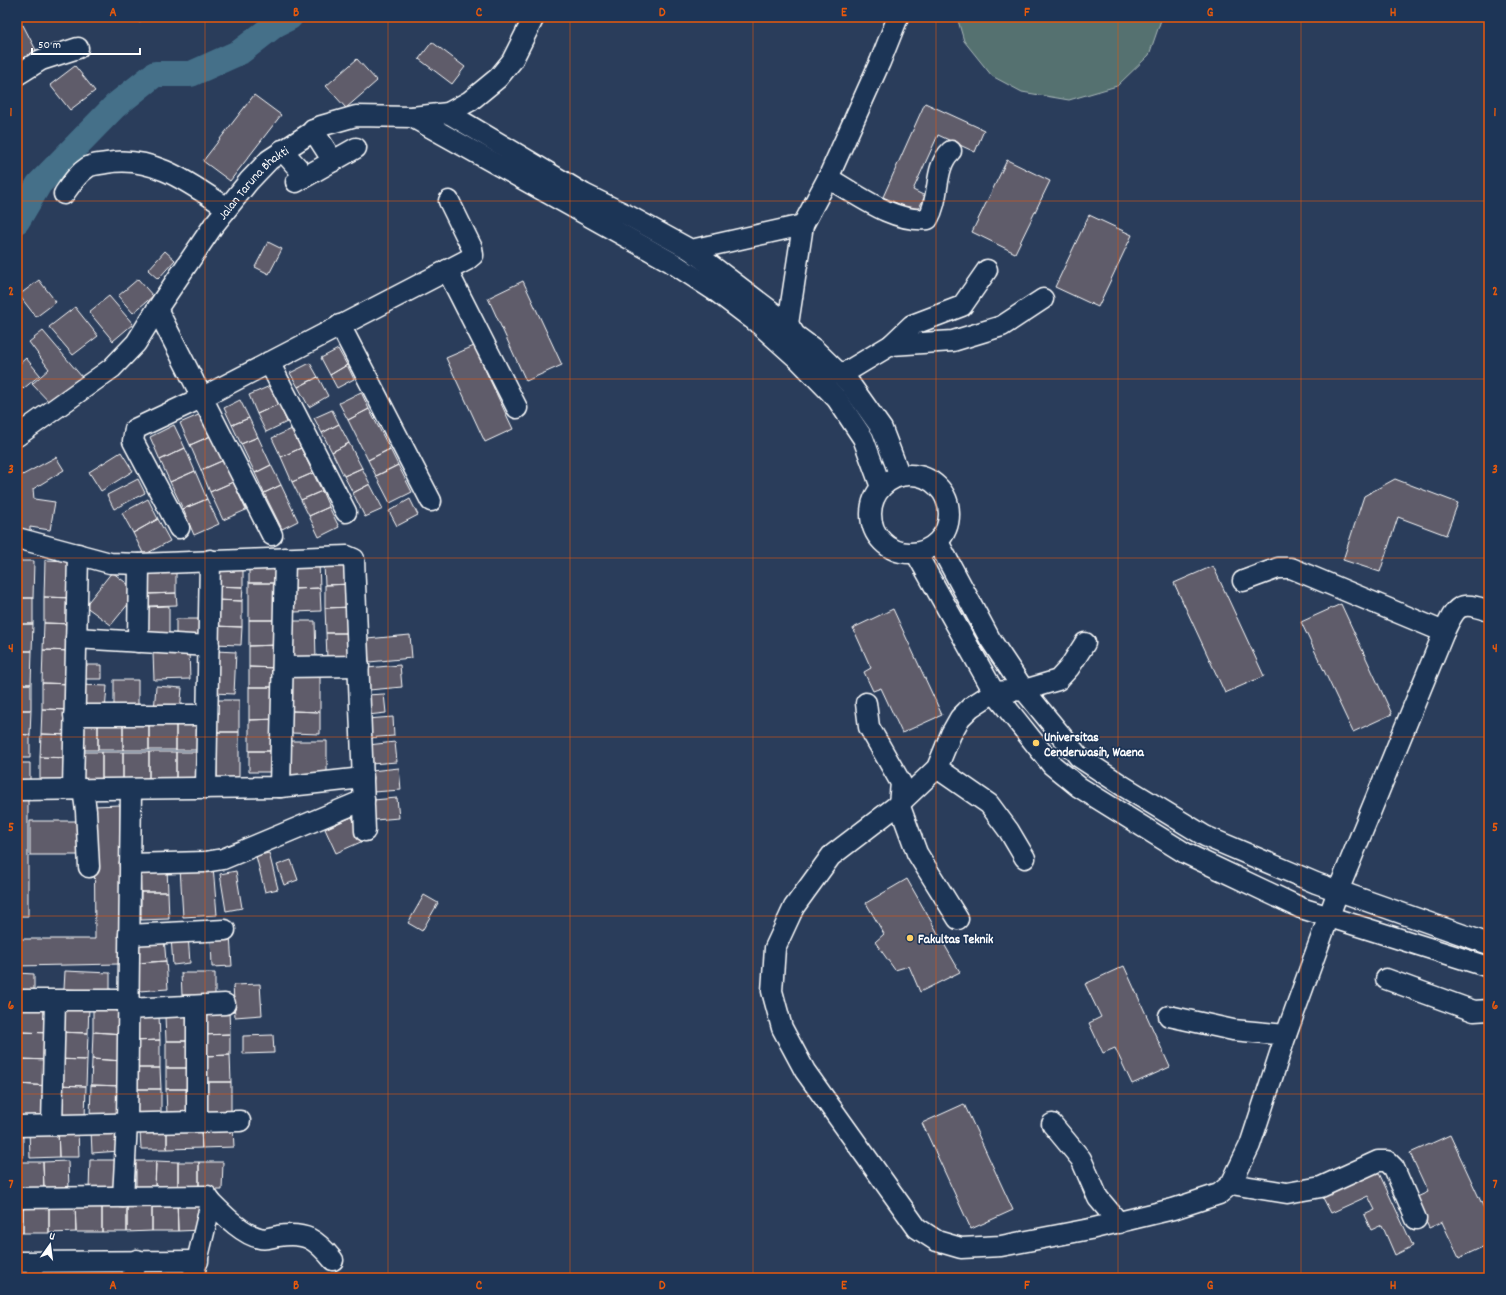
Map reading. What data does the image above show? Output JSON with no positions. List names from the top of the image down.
{
  "streets": {
    "street": ["Jalan Taruna Bhakti"]
  },
  "places": ["Universitas Cenderwasih, Waena", "Fakultas Teknik"],
  "scale_bar": "50 m",
  "north": "top",
  "grid": {
    "columns": [
      "A",
      "B",
      "C",
      "D",
      "E",
      "F",
      "G",
      "H"
    ],
    "rows": [
      "1",
      "2",
      "3",
      "4",
      "5",
      "6",
      "7"
    ]
  }
}
